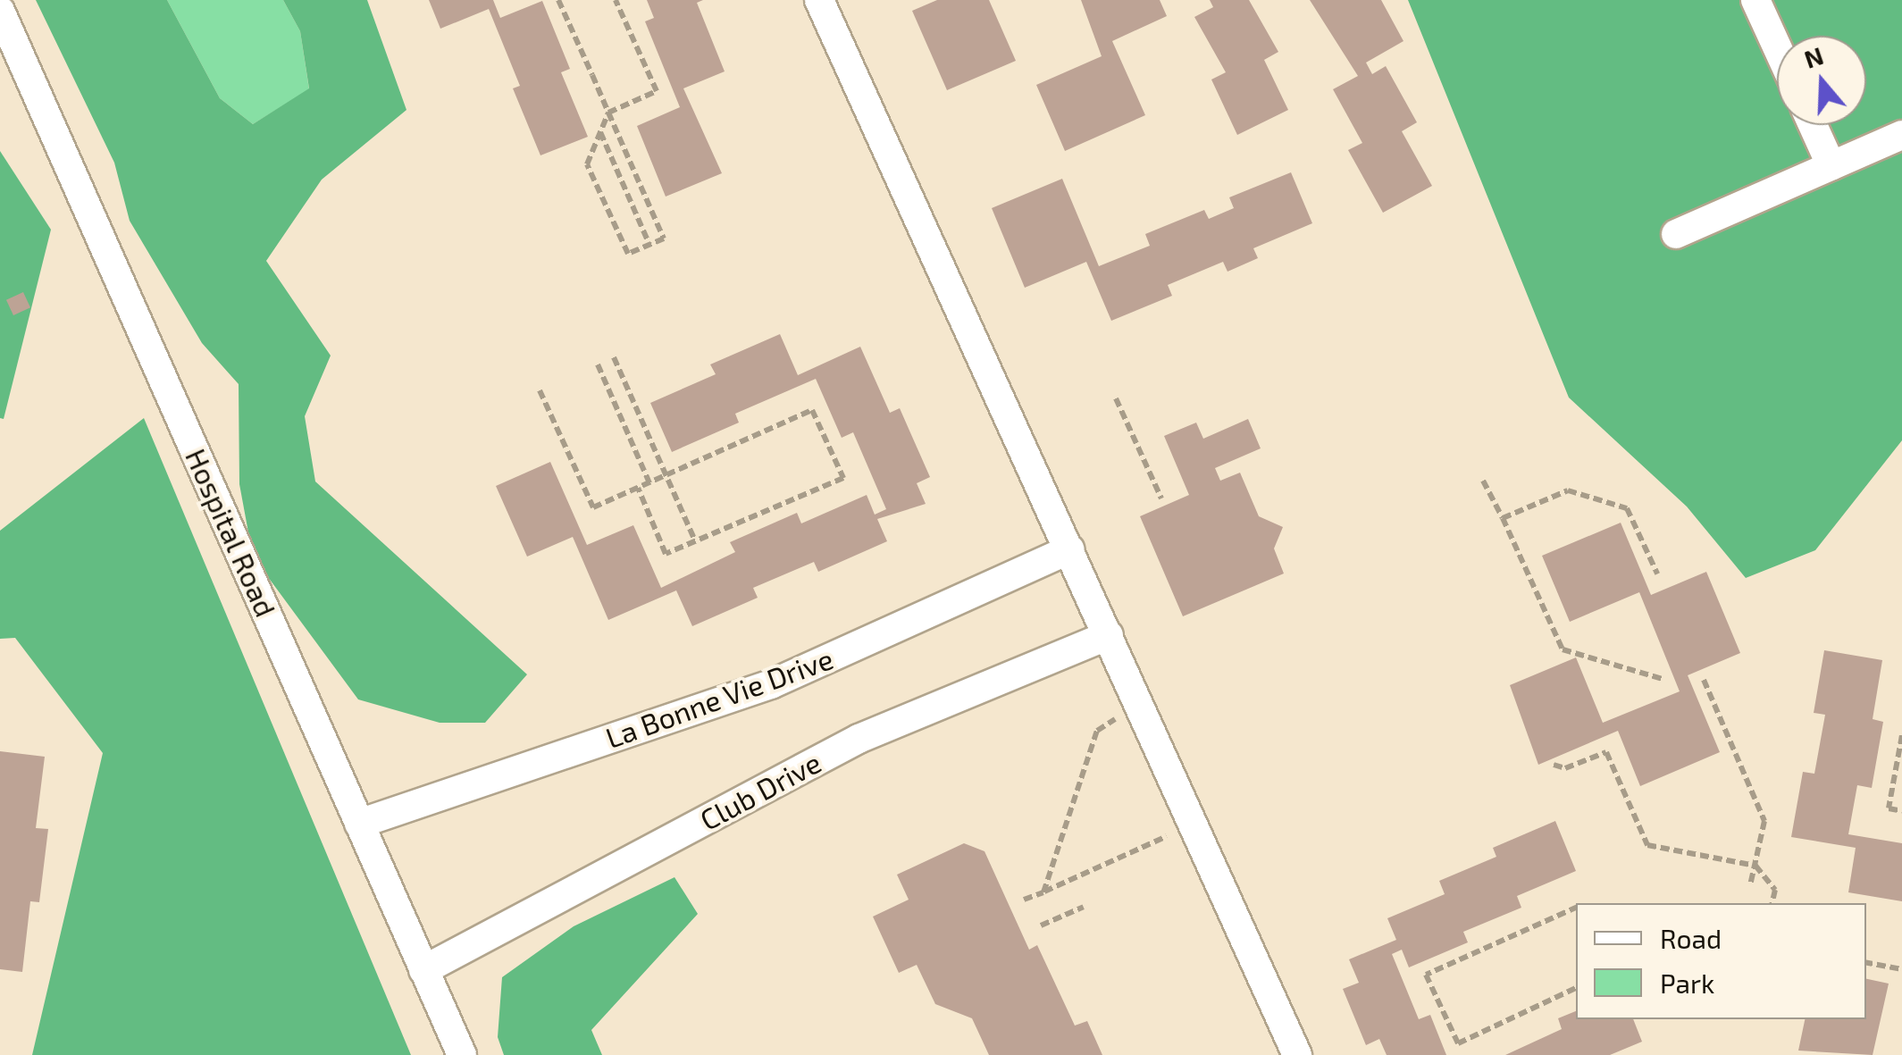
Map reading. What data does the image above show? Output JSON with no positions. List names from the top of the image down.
{
  "streets": {
    "street": ["Hospital Road", "La Bonne Vie Drive", "Club Drive"]
  },
  "crossings": [
    ["Hospital Road", "La Bonne Vie Drive"],
    ["Hospital Road", "Club Drive"]
  ],
  "legend": ["Road", "Park"],
  "north": "top"
}
